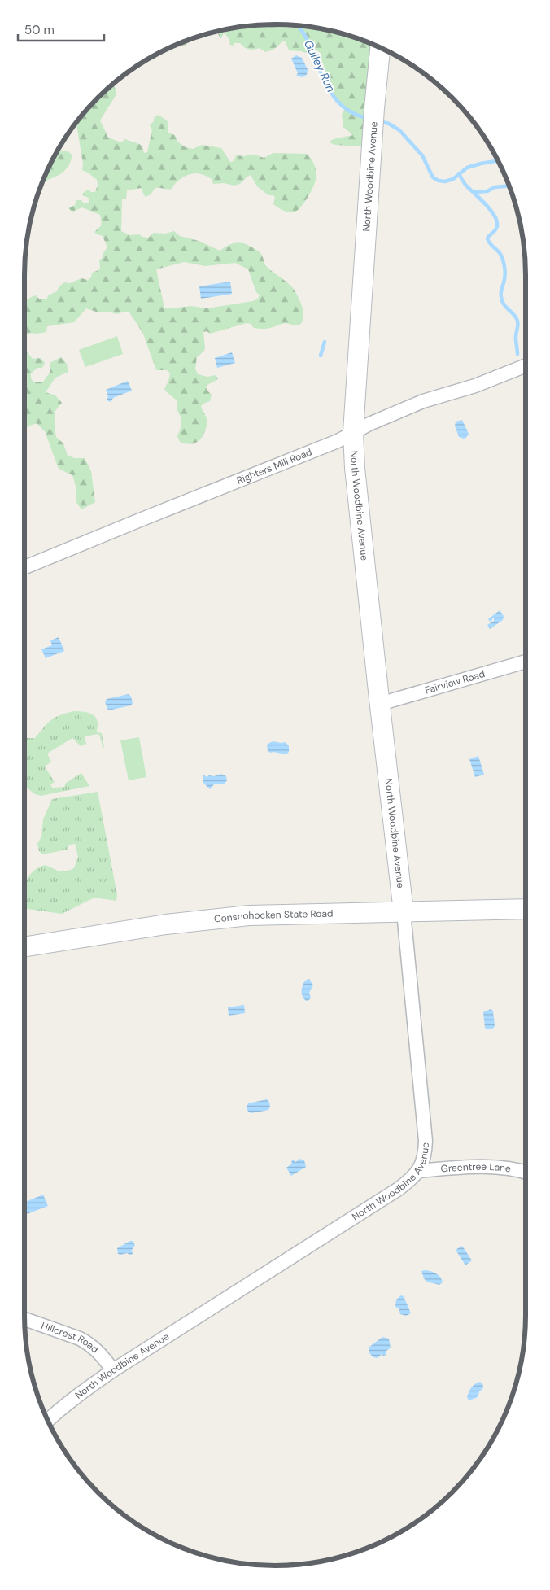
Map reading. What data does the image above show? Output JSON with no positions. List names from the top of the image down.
{
  "streets": {
    "street": [
      "North Woodbine Avenue",
      "Righters Mill Road",
      "Fairview Road",
      "Conshohocken State Road",
      "Greentree Lane",
      "Hillcrest Road"
    ]
  },
  "crossings": [
    ["North Woodbine Avenue", "Righters Mill Road"],
    ["North Woodbine Avenue", "Fairview Road"],
    ["North Woodbine Avenue", "Conshohocken State Road"],
    ["North Woodbine Avenue", "Greentree Lane"],
    ["North Woodbine Avenue", "Hillcrest Road"]
  ],
  "water": ["Gulley Run"],
  "scale_bar": "50 m"
}
